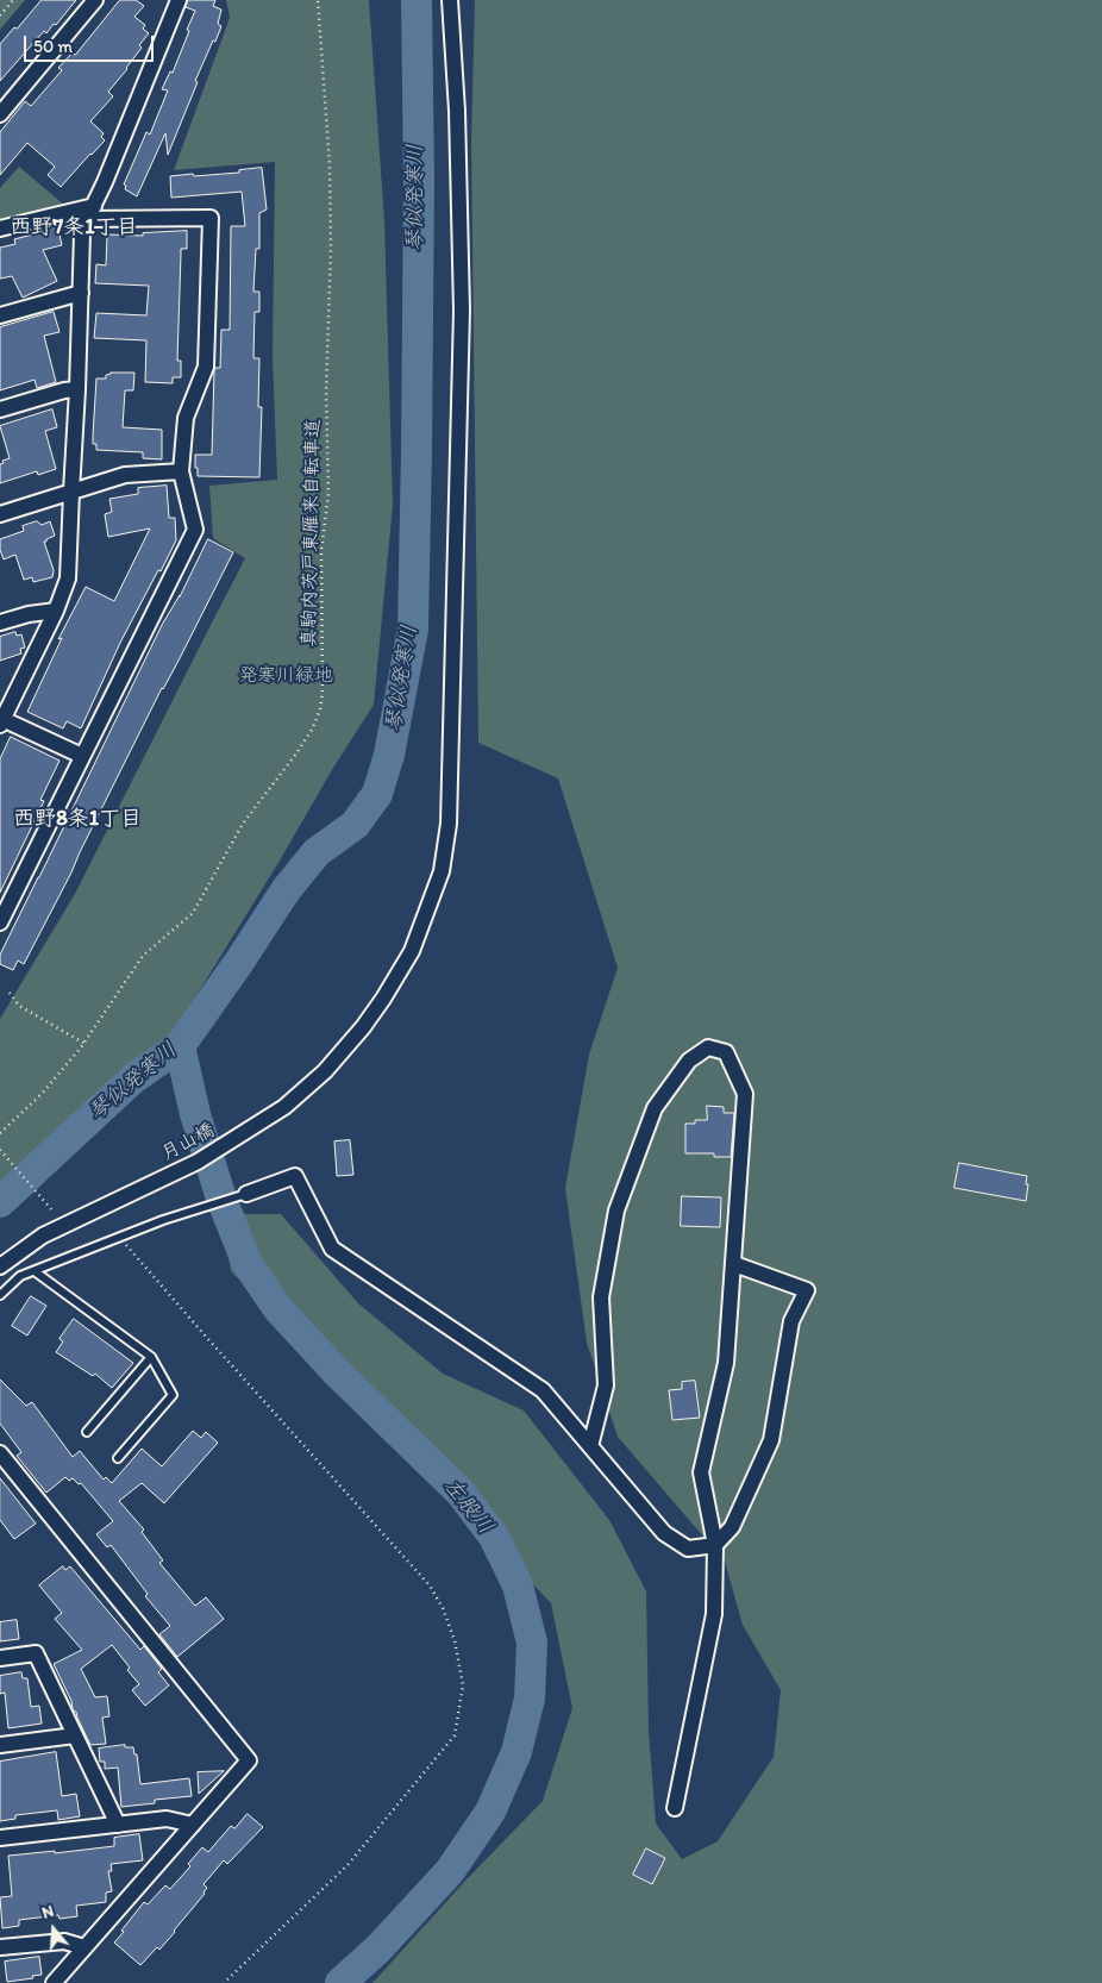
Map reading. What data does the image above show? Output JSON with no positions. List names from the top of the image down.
{
  "streets": {
    "street": ["月山橋"],
    "path": ["真駒内茨戸東雁来自転車道"]
  },
  "districts": ["西野7条1丁目", "西野8条1丁目"],
  "water": ["琴似発寒川", "左股川"],
  "parks": ["発寒川緑地"],
  "scale_bar": "50 m",
  "north": "top"
}
